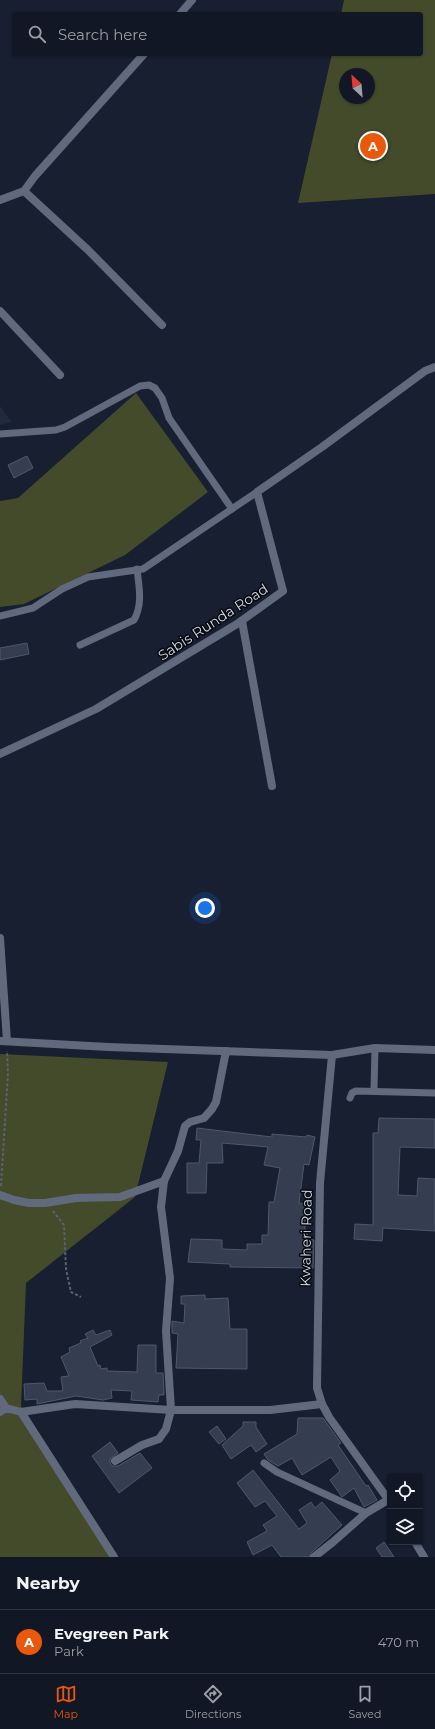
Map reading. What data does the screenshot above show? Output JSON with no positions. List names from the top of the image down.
{
  "streets": {
    "street": ["Sabis Runda Road", "Kwaheri Road"]
  },
  "north": "top left",
  "page": {
    "search": "Search here",
    "pins": "A",
    "heading": "Nearby",
    "list": [
      {
        "mark": "A",
        "name": "Evegreen Park",
        "note": "Park",
        "value": "470 m"
      }
    ],
    "nav": ["Map", "Directions", "Saved"]
  }
}
